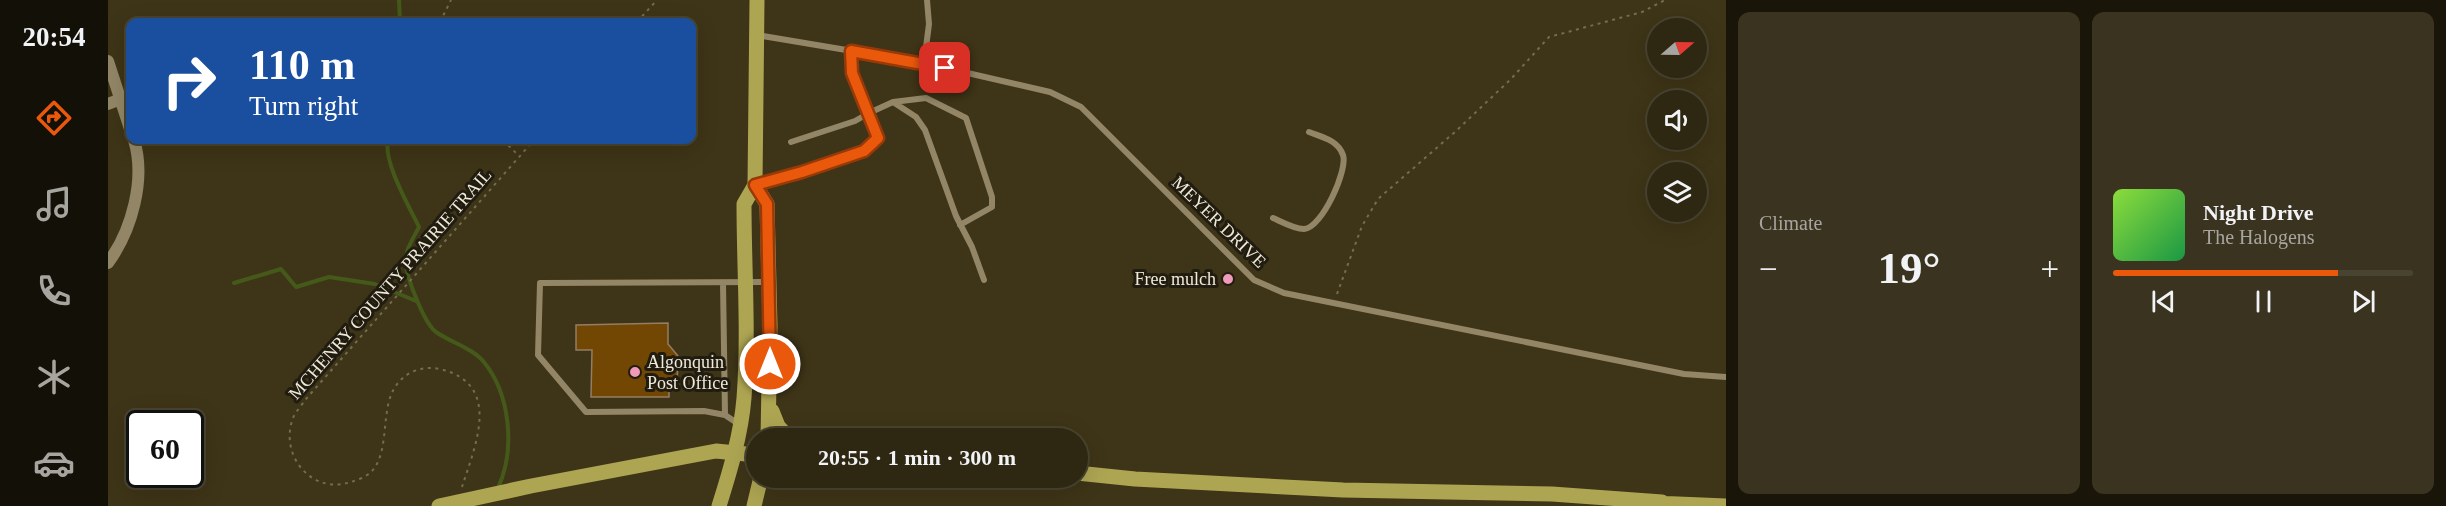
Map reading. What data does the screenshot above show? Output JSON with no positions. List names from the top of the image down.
{
  "streets": {
    "lane": ["MEYER DRIVE"],
    "path": ["MCHENRY COUNTY PRAIRIE TRAIL"]
  },
  "places": ["Free mulch", "Algonquin Post Office"],
  "north": "right",
  "page": {
    "tabs": "20:54",
    "tile": "Climate",
    "turn": ["110 m", "Turn right"],
    "song": ["Night Drive", "The Halogens"],
    "heat": ["−", "19°", "+"],
    "limit": "60",
    "trip": "20:55 · 1 min · 300 m"
  }
}
